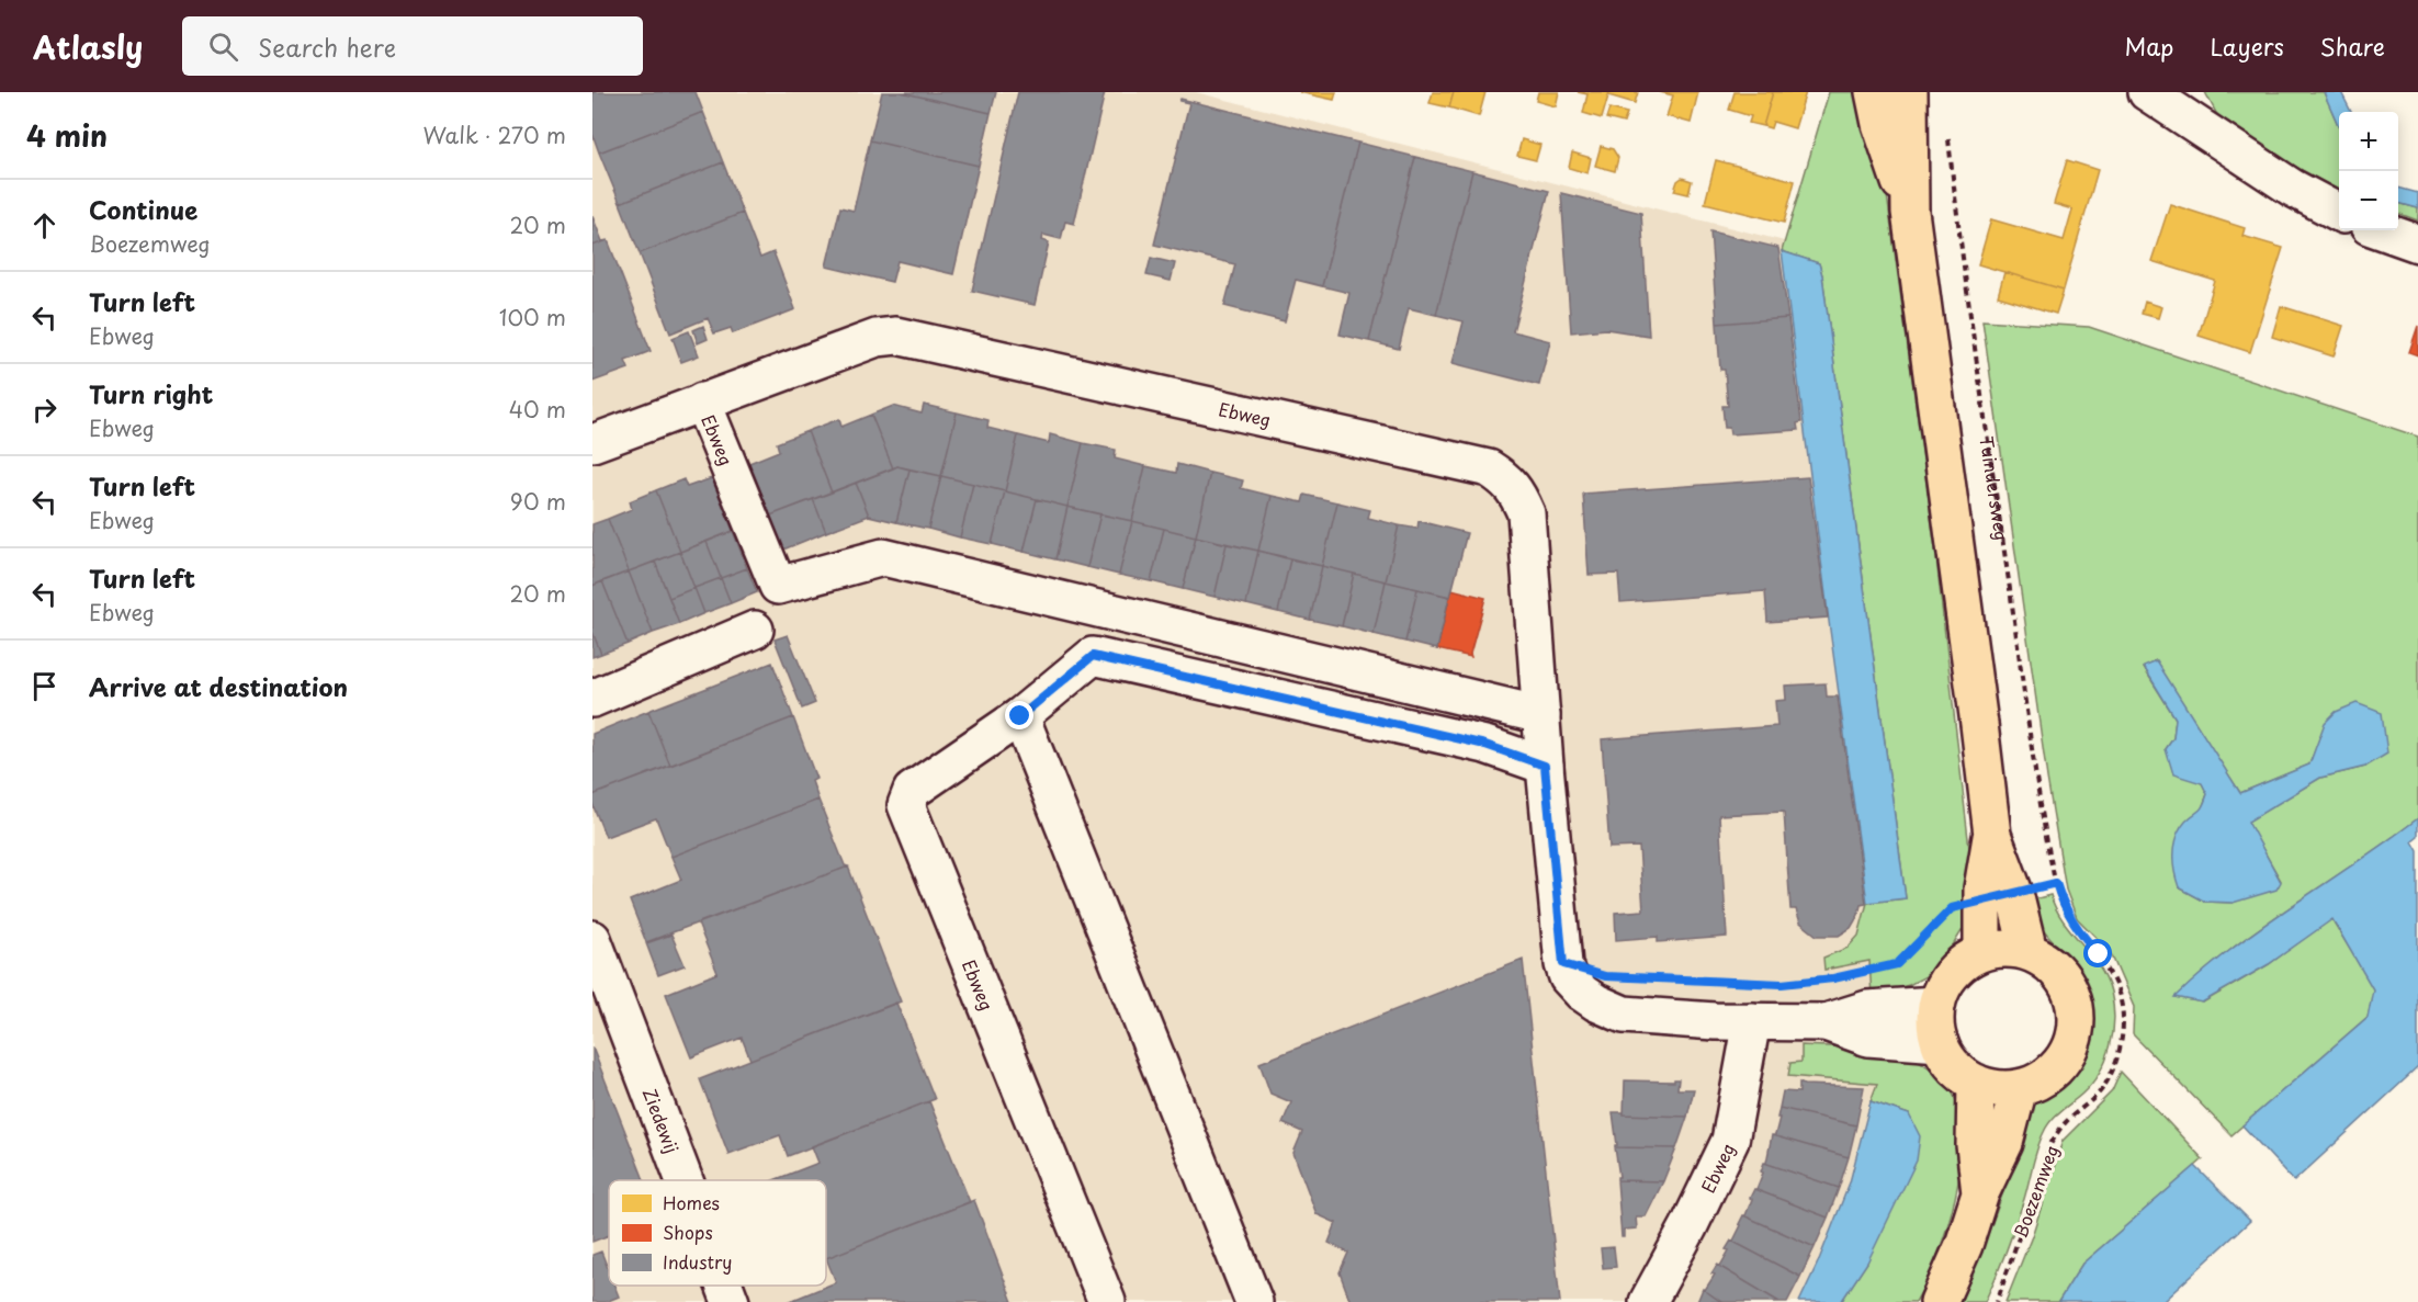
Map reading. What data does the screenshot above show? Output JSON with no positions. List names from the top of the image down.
{
  "streets": {
    "street": ["Ebweg", "Ziedewij"],
    "path": ["Tuindersweg", "Boezemweg"]
  },
  "crossings": [
    ["Tuindersweg", "Boezemweg"]
  ],
  "legend": ["Homes", "Shops", "Industry"],
  "page": {
    "header": "Atlasly",
    "search": "Search here",
    "nav": ["Map", "Layers", "Share"],
    "heading": ["4 min", "Walk · 270 m"],
    "map_buttons": ["+", "−"],
    "list": [
      ["Continue", "Boezemweg", "20 m"],
      ["Turn left", "Ebweg", "100 m"],
      ["Turn right", "Ebweg", "40 m"],
      ["Turn left", "Ebweg", "90 m"],
      ["Turn left", "Ebweg", "20 m"],
      "Arrive at destination"
    ]
  }
}
